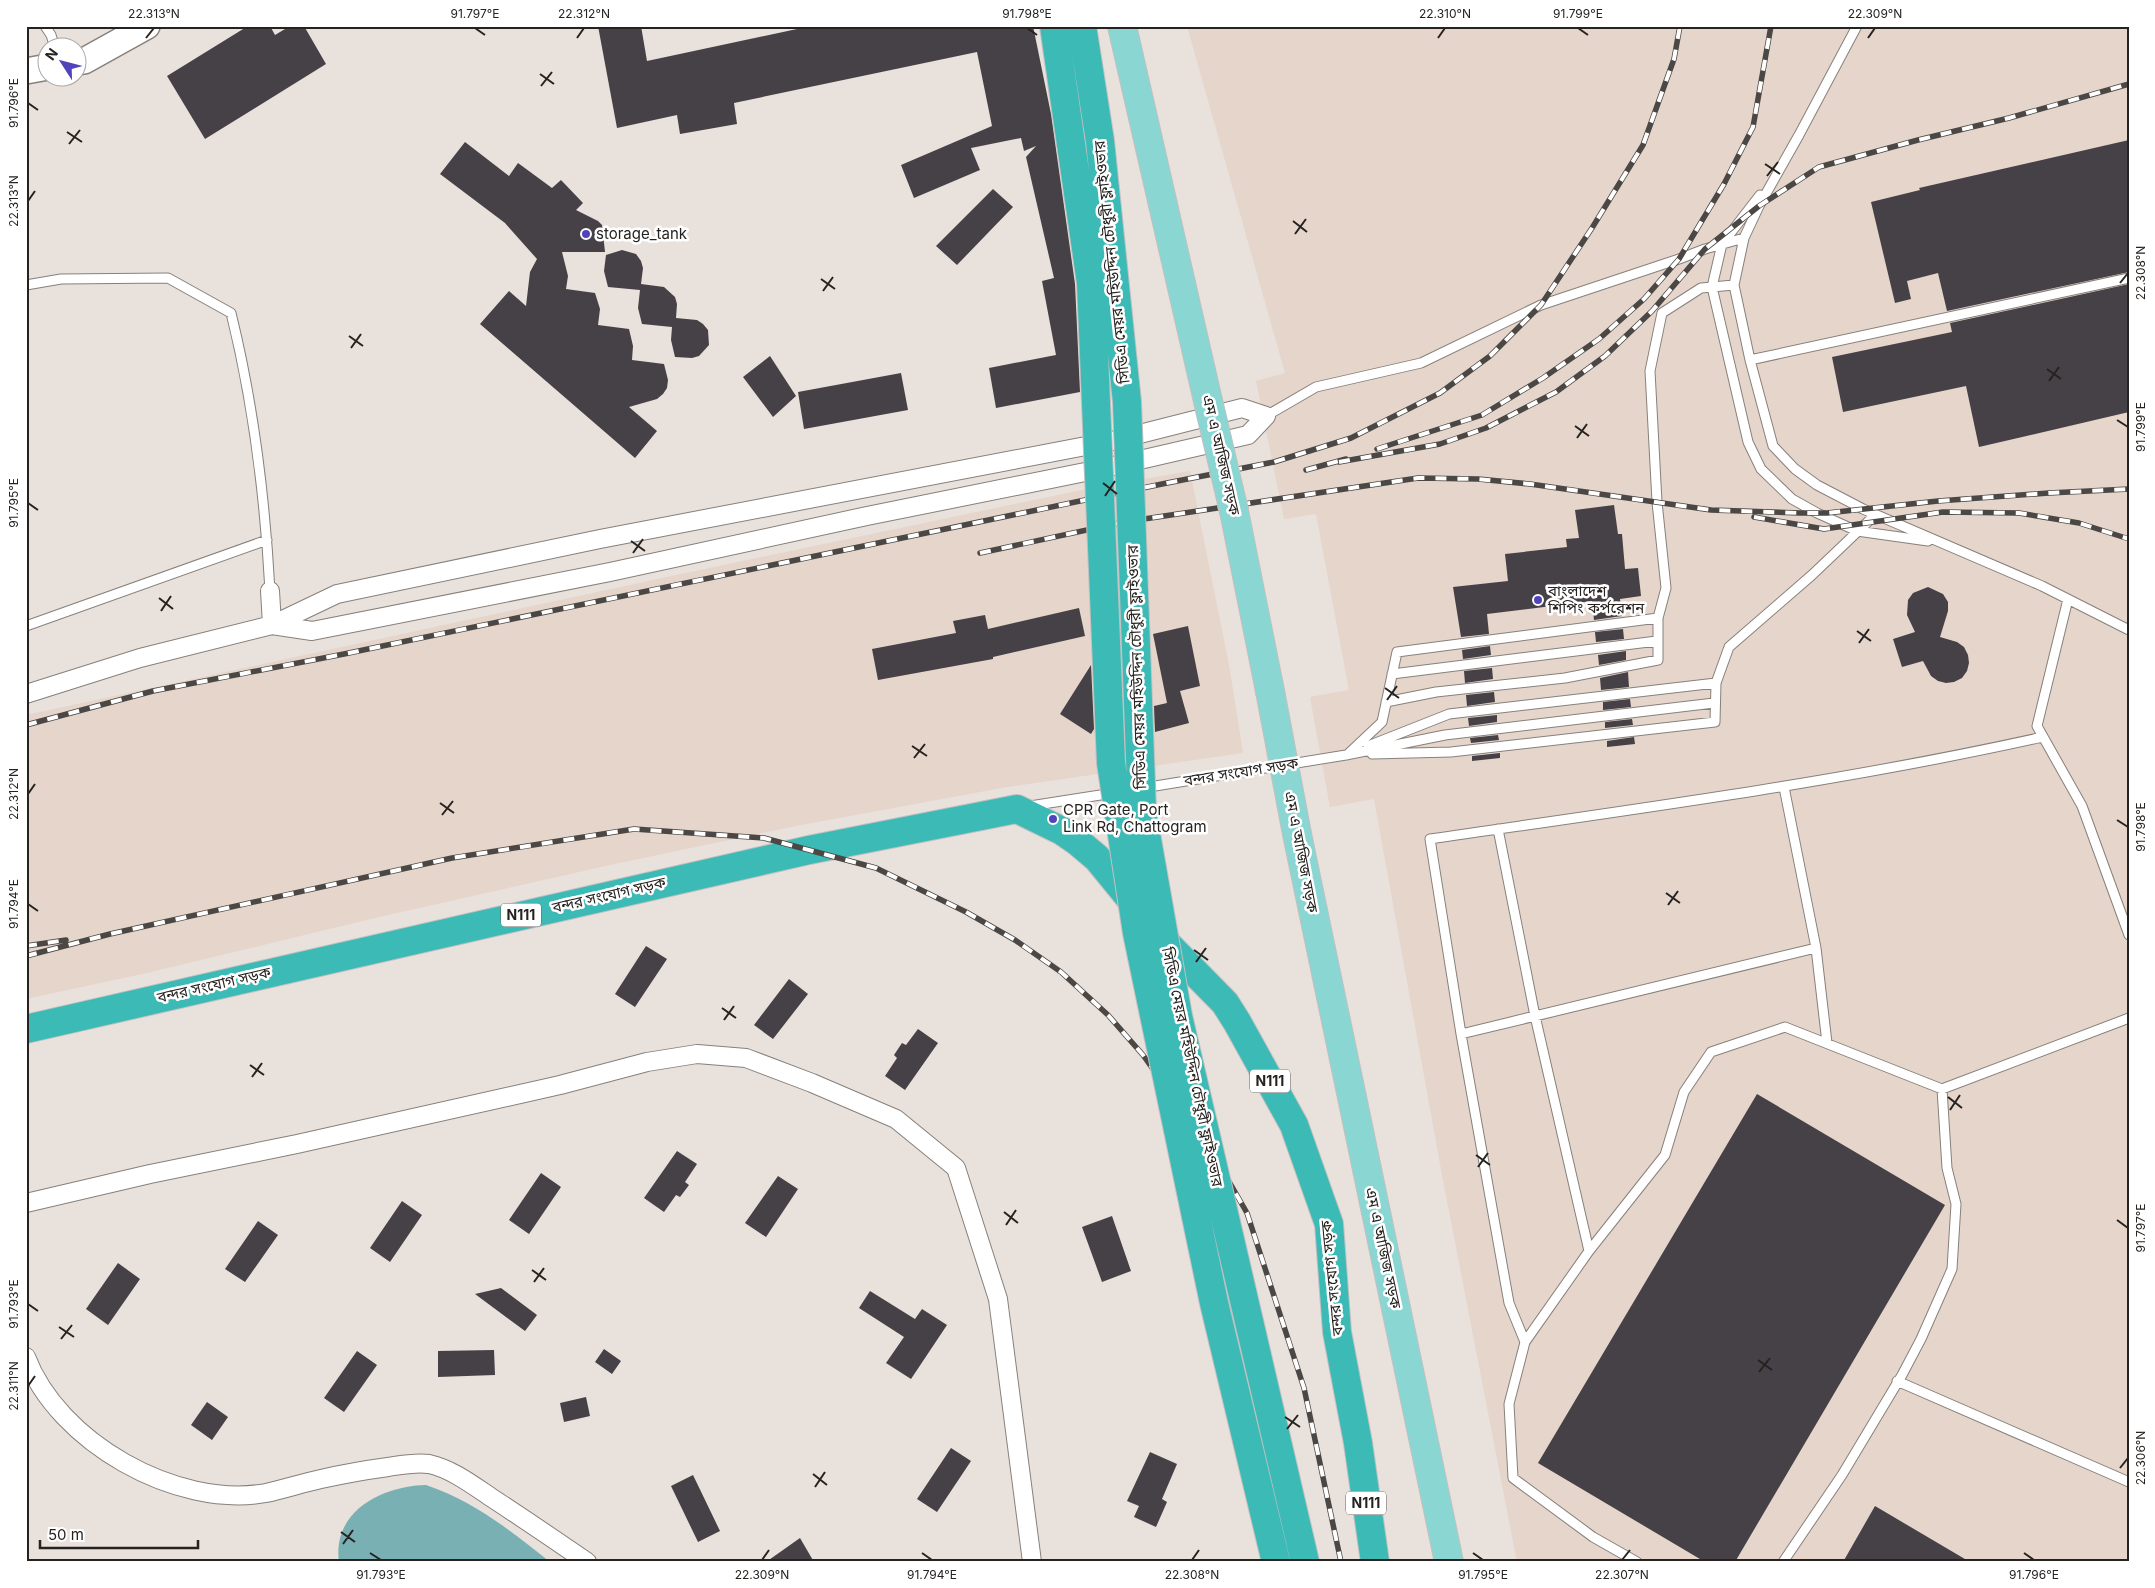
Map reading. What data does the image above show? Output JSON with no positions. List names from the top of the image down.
{
  "streets": {
    "highway": ["সিডিএ মেয়র মহিউদ্দিন চৌধুরী ফ্লাইওভার", "বন্দর সংযোগ সড়ক", "N111"],
    "main road": ["এম এ আজিজ সড়ক"]
  },
  "places": ["storage_tank", "বাংলাদেশ শিপিং কর্পরেশন", "CPR Gate, Port Link Rd, Chattogram"],
  "scale_bar": "50 m",
  "north": "top left",
  "coordinates": [
    "22.313°N",
    "91.797°E",
    "22.312°N",
    "91.798°E",
    "22.310°N",
    "91.799°E",
    "22.309°N",
    "91.796°E",
    "22.308°N",
    "91.795°E",
    "91.794°E",
    "91.793°E",
    "22.311°N",
    "22.306°N",
    "22.307°N"
  ]
}
